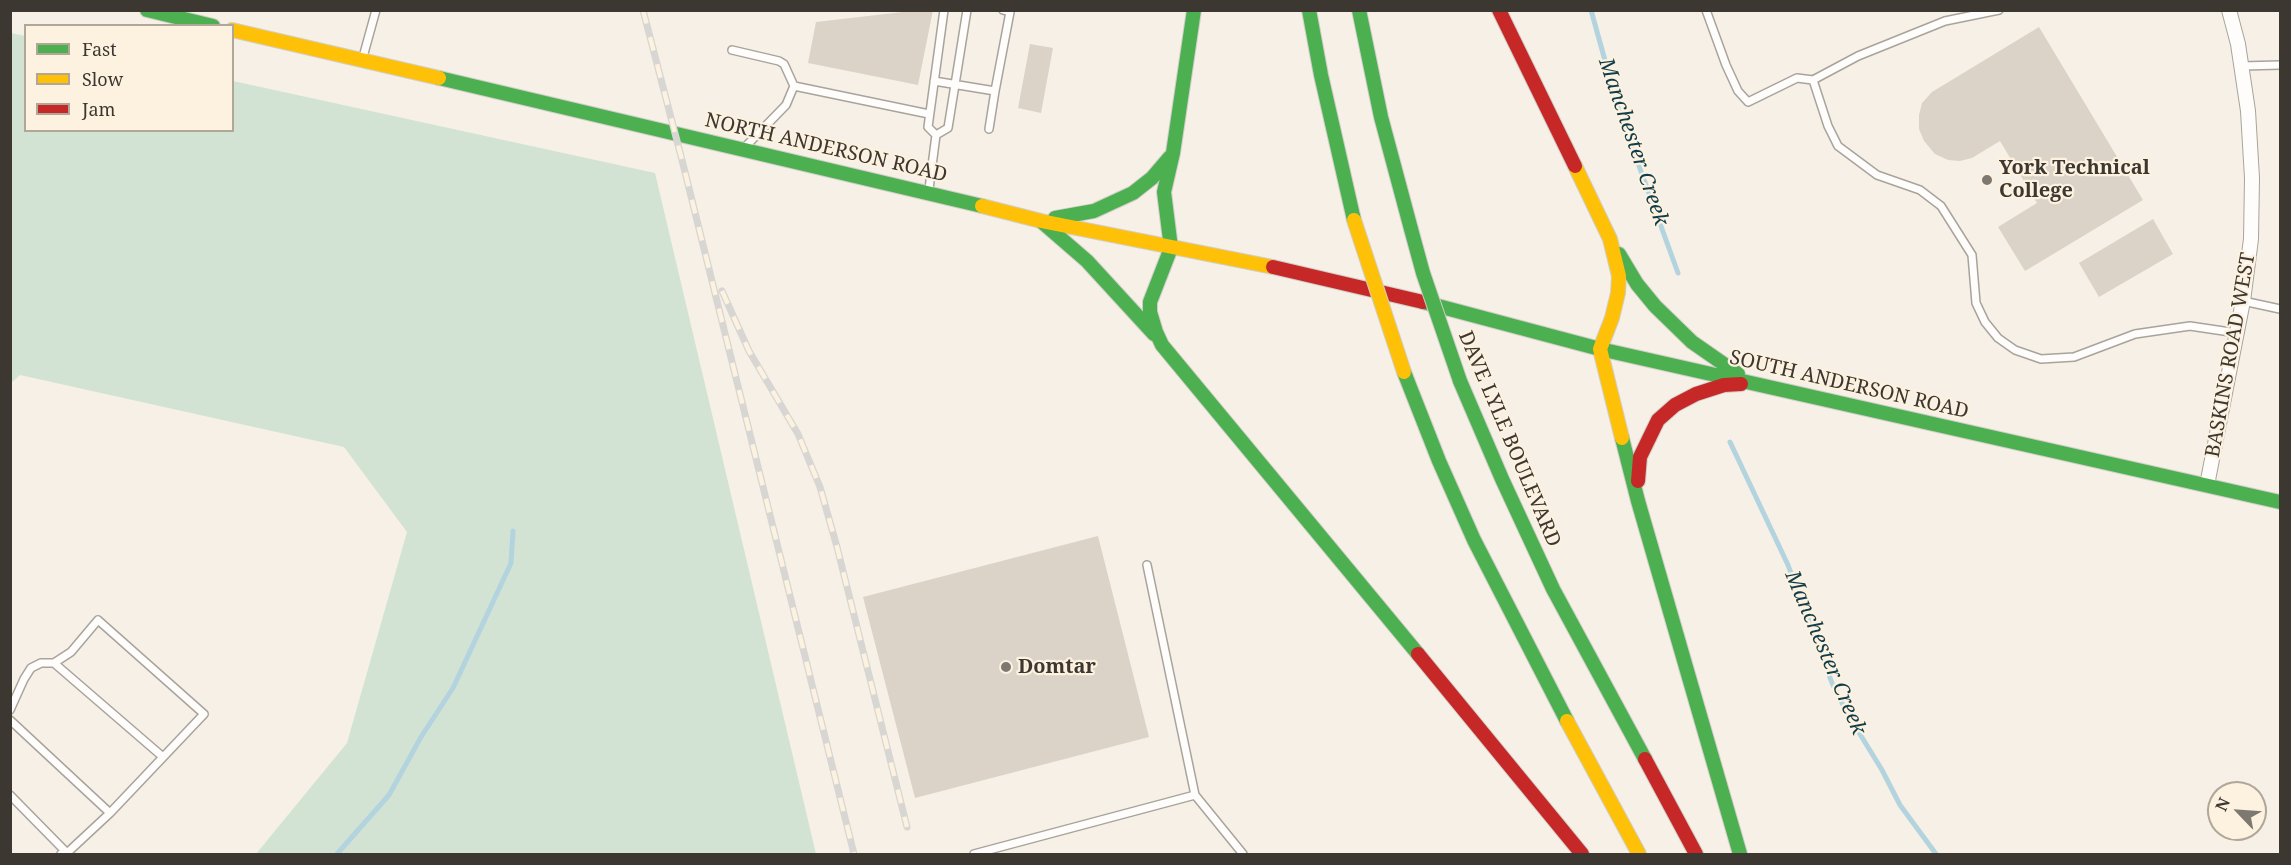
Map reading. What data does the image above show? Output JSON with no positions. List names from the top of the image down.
{
  "streets": {
    "main road": ["NORTH ANDERSON ROAD", "SOUTH ANDERSON ROAD", "DAVE LYLE BOULEVARD"],
    "street": ["BASKINS ROAD WEST"]
  },
  "crossings": [
    ["NORTH ANDERSON ROAD", "SOUTH ANDERSON ROAD"],
    ["BASKINS ROAD WEST", "SOUTH ANDERSON ROAD"]
  ],
  "water": ["Manchester Creek"],
  "places": ["York Technical College", "Domtar"],
  "legend": ["Fast", "Slow", "Jam"],
  "north": "top left"
}
